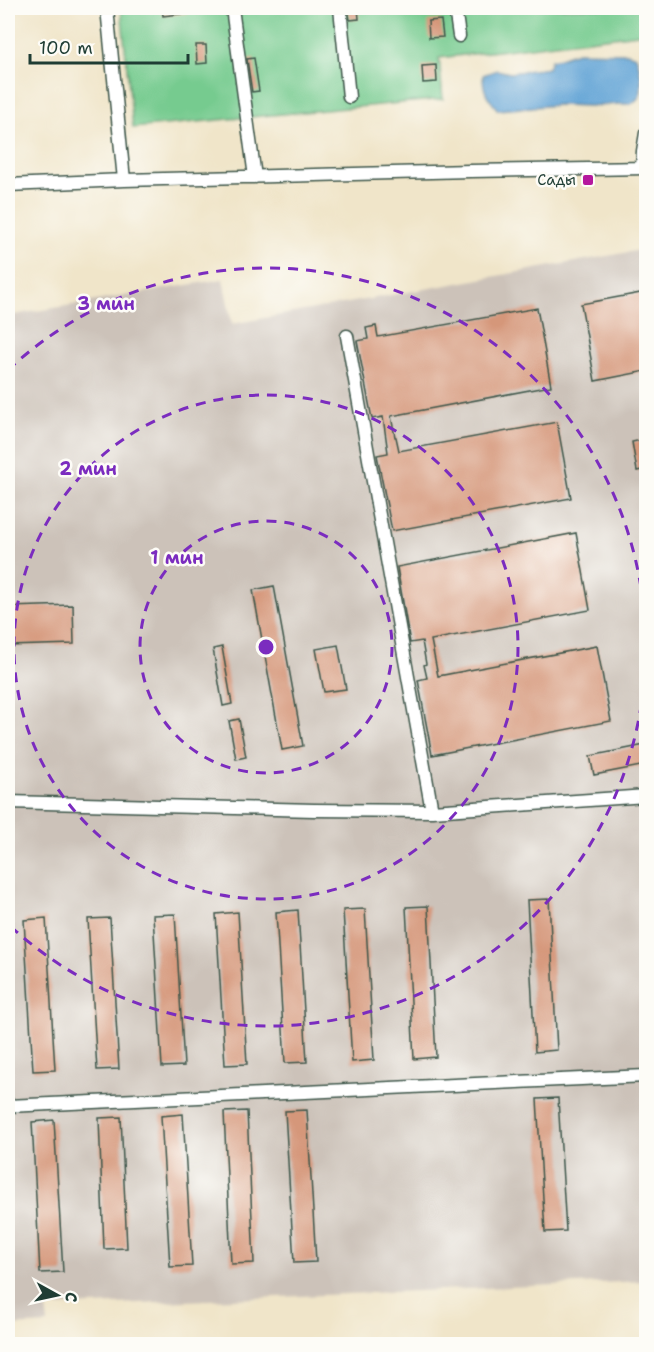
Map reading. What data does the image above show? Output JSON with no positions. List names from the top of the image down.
{
  "places": {
    "transit": ["Сады"]
  },
  "scale_bar": "100 m",
  "north": "right",
  "rings": ["3 мин", "2 мин", "1 мин"]
}
